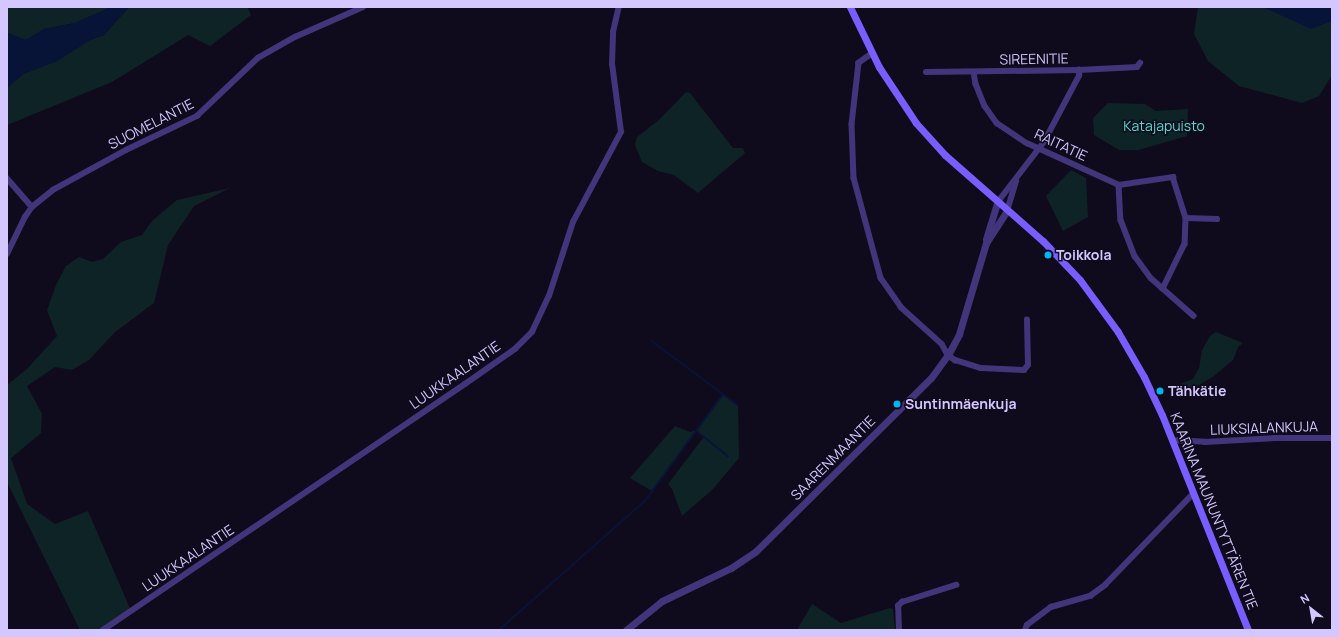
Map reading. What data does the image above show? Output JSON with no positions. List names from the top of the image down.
{
  "streets": {
    "main road": ["KAARINA MAUNUNTYTTÄREN TIE"],
    "street": [
      "SIREENITIE",
      "SUOMELANTIE",
      "RAITATIE",
      "LUUKKAALANTIE",
      "LIUKSIALANKUJA",
      "SAARENMAANTIE"
    ]
  },
  "crossings": [
    ["SIREENITIE", "RAITATIE"],
    ["LIUKSIALANKUJA", "KAARINA MAUNUNTYTTÄREN TIE"],
    ["SAARENMAANTIE", "KAARINA MAUNUNTYTTÄREN TIE"]
  ],
  "parks": ["Katajapuisto"],
  "places": ["Toikkola", "Tähkätie", "Suntinmäenkuja"],
  "north": "top left"
}
